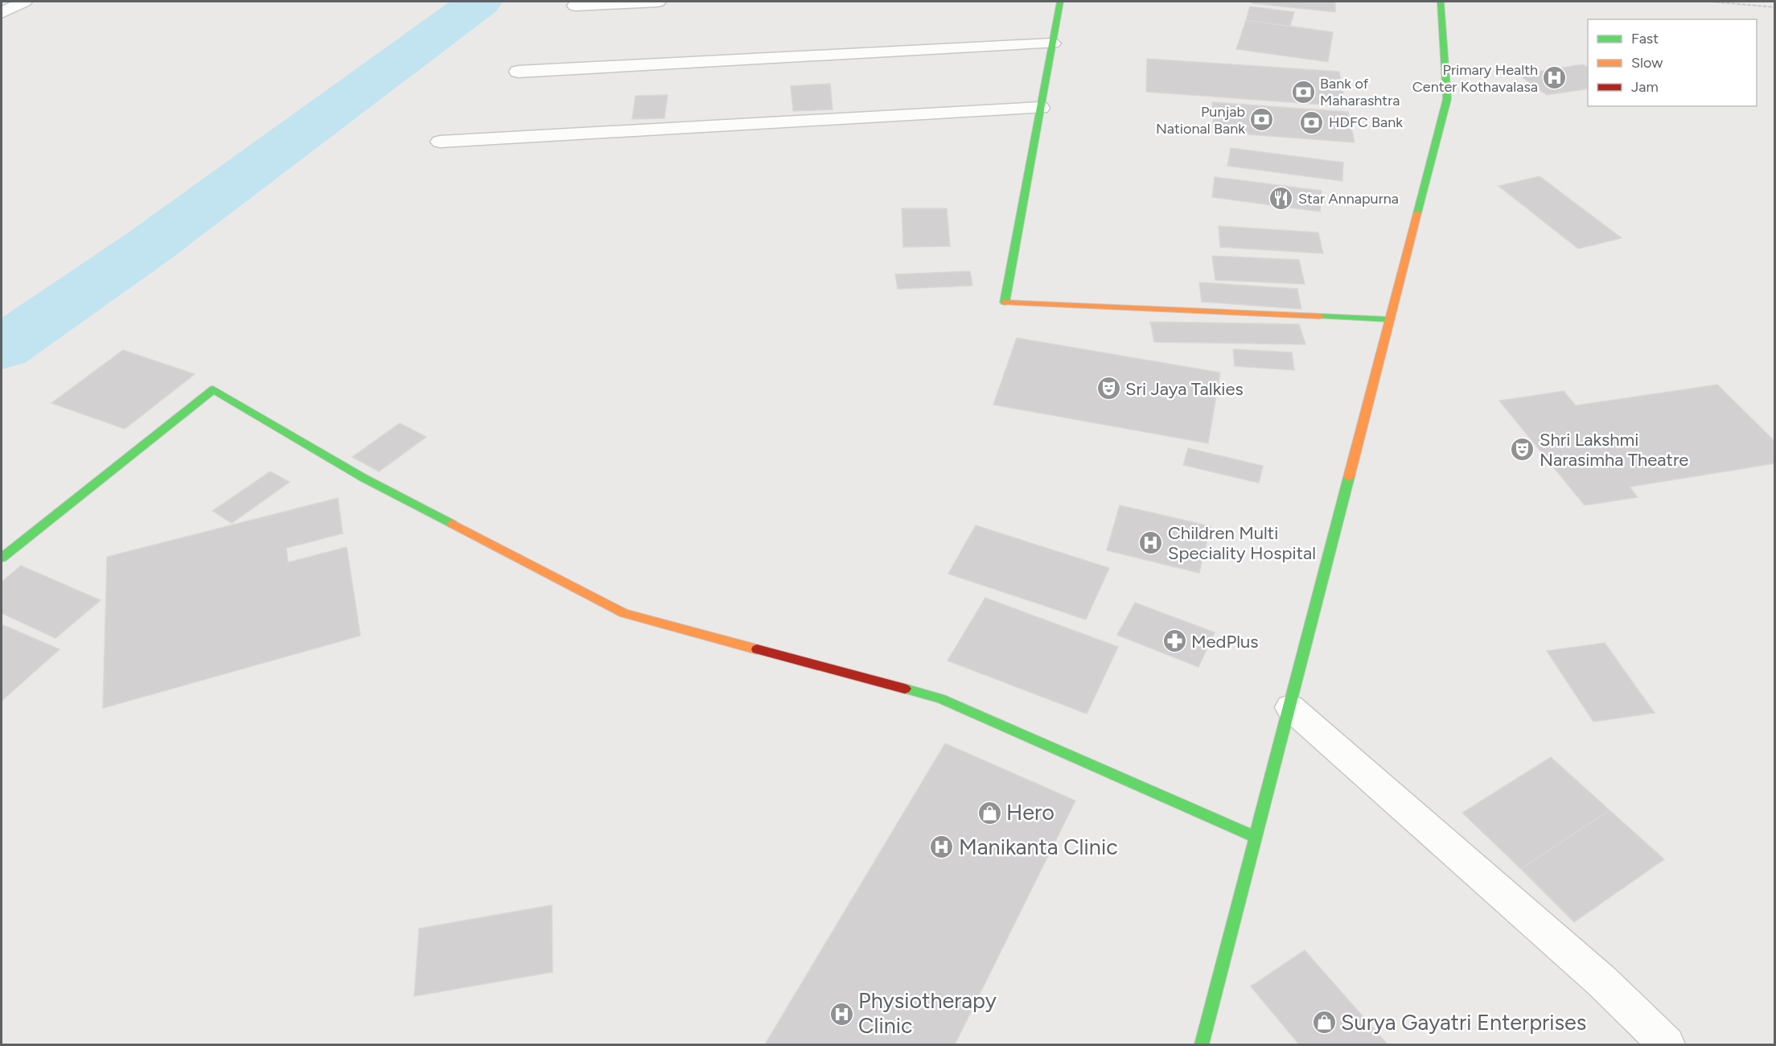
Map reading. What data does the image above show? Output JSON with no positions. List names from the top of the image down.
{
  "places": {
    "hospital": [
      "Primary Health Center Kothavalasa",
      "Children Multi Speciality Hospital",
      "Manikanta Clinic",
      "Physiotherapy Clinic"
    ],
    "bank": ["Bank of Maharashtra", "Punjab National Bank", "HDFC Bank"],
    "restaurant": ["Star Annapurna"],
    "theatre": ["Sri Jaya Talkies", "Shri Lakshmi Narasimha Theatre"],
    "pharmacy": ["MedPlus"],
    "shop": ["Hero", "Surya Gayatri Enterprises"]
  },
  "legend": ["Fast", "Slow", "Jam"]
}
